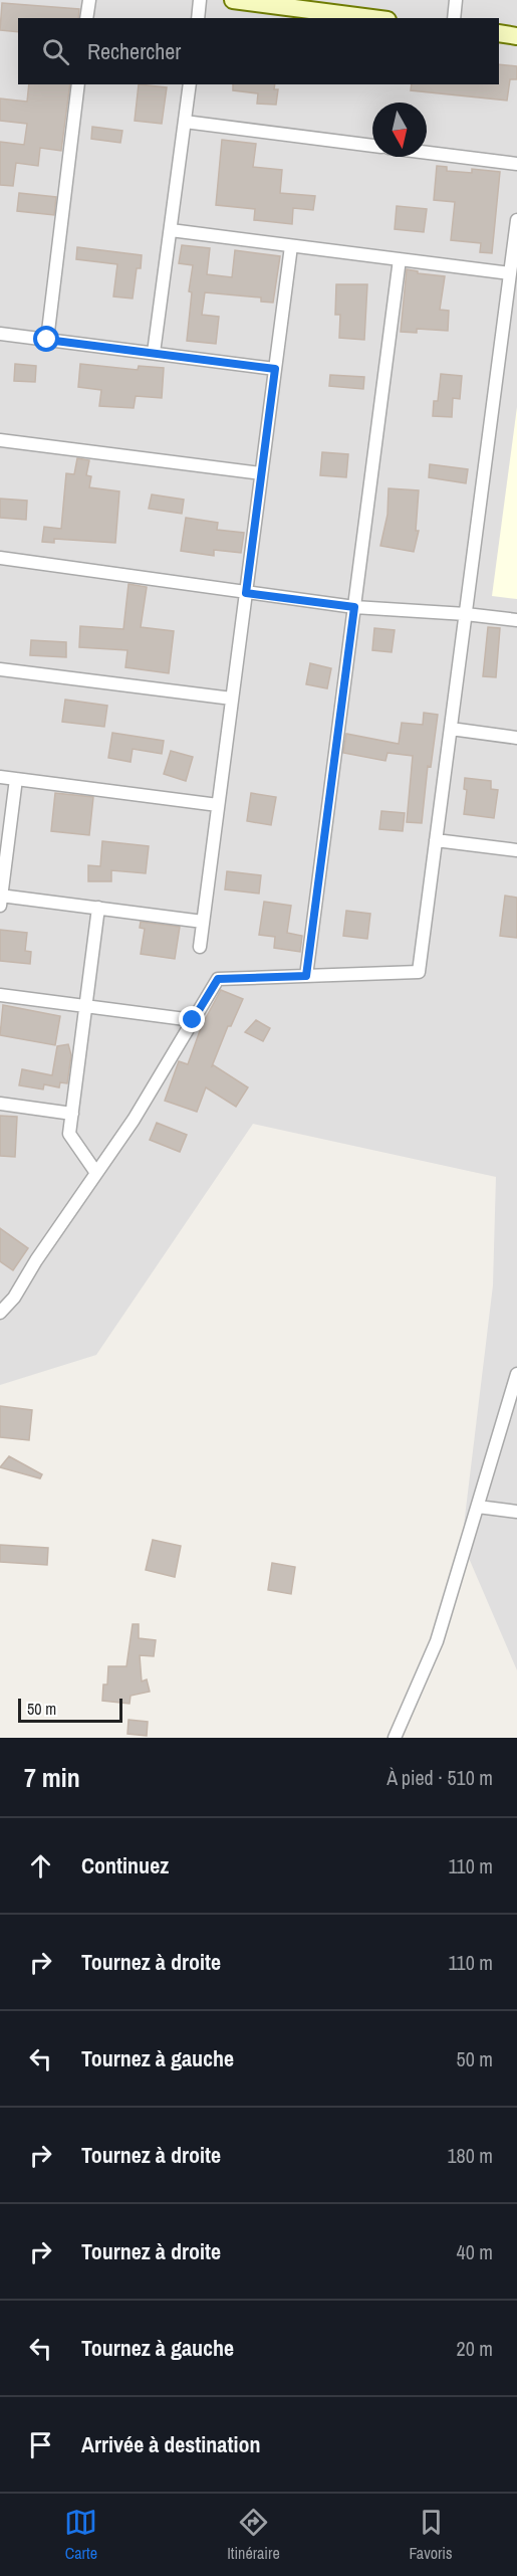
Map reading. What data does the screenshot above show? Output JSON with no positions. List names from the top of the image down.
{
  "scale_bar": "50 m",
  "north": "bottom",
  "page": {
    "search": "Rechercher",
    "scale": "50 m",
    "heading": ["7 min", "À pied · 510 m"],
    "list": [
      ["Continuez", "110 m"],
      ["Tournez à droite", "110 m"],
      ["Tournez à gauche", "50 m"],
      ["Tournez à droite", "180 m"],
      ["Tournez à droite", "40 m"],
      ["Tournez à gauche", "20 m"],
      "Arrivée à destination"
    ],
    "nav": ["Carte", "Itinéraire", "Favoris"]
  }
}
